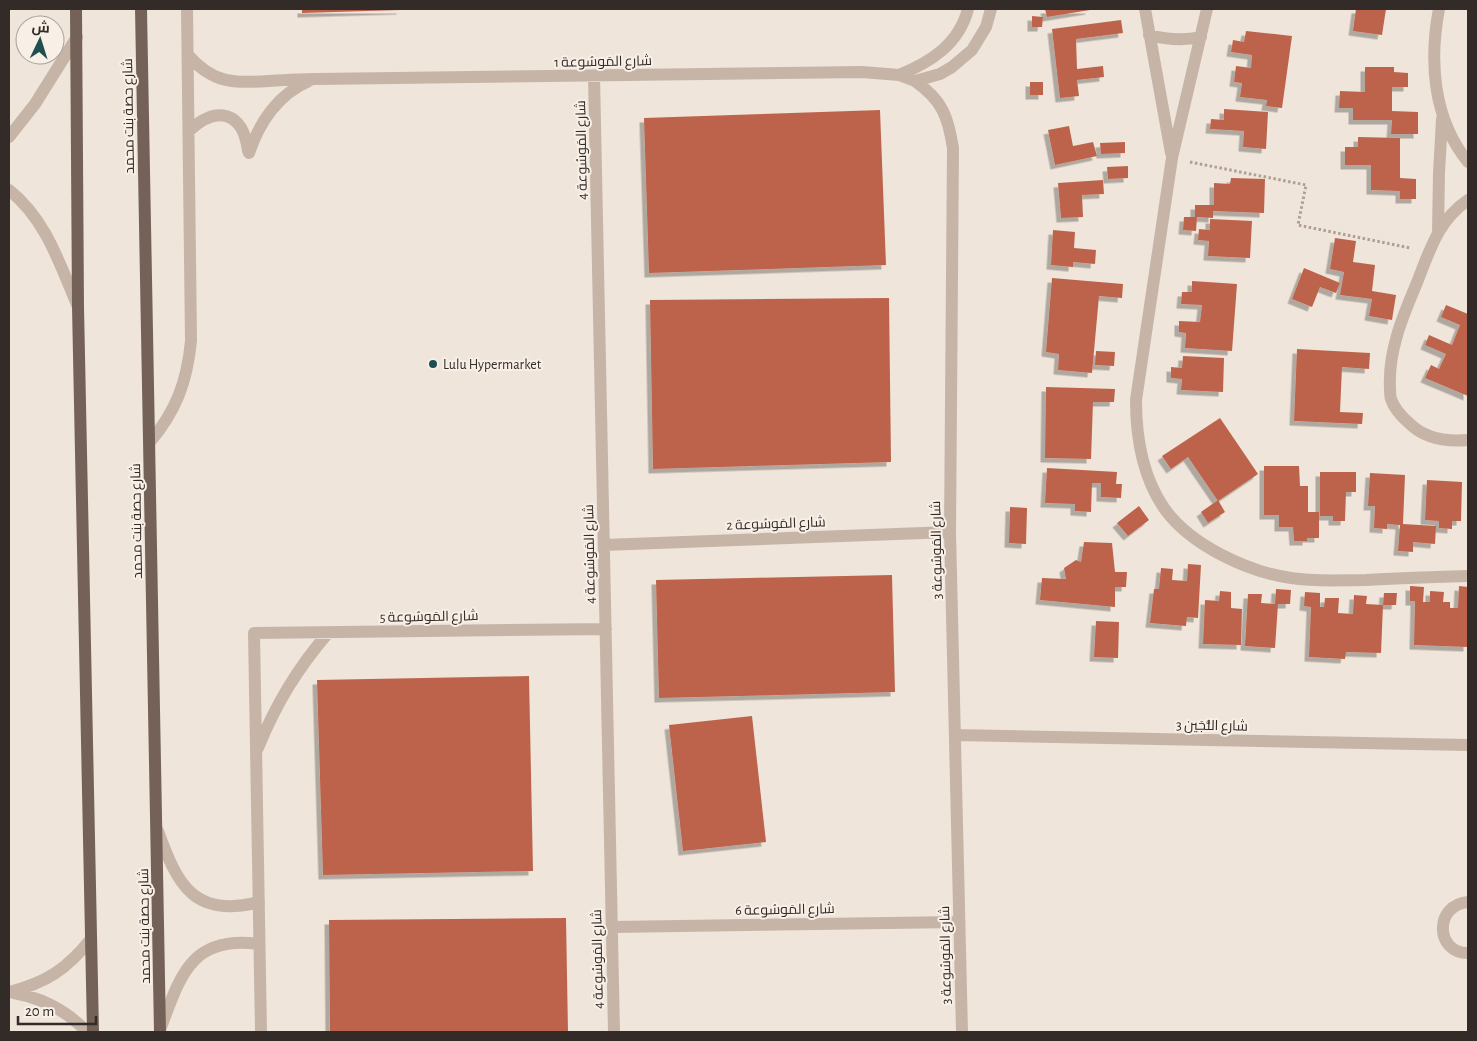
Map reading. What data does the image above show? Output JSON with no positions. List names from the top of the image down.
{
  "streets": {
    "main road": ["شارع حصة بنت محمد"],
    "street": [
      "شارع المَوسُوعة 1",
      "شارع المَوسُوعة 4",
      "شارع المَوسُوعة 2",
      "شارع المَوسُوعة 3",
      "شارع المَوسُوعة 5",
      "شارع اللُّجَين 3",
      "شارع المَوسُوعة 6"
    ]
  },
  "crossings": [
    ["شارع المَوسُوعة 1", "شارع المَوسُوعة 4"],
    ["شارع المَوسُوعة 1", "شارع المَوسُوعة 3"],
    ["شارع المَوسُوعة 4", "شارع المَوسُوعة 2"],
    ["شارع المَوسُوعة 4", "شارع المَوسُوعة 5"],
    ["شارع المَوسُوعة 4", "شارع المَوسُوعة 6"],
    ["شارع المَوسُوعة 2", "شارع المَوسُوعة 3"],
    ["شارع المَوسُوعة 3", "شارع اللُّجَين 3"],
    ["شارع المَوسُوعة 3", "شارع المَوسُوعة 6"]
  ],
  "places": ["Lulu Hypermarket"],
  "scale_bar": "20 m",
  "north": "top"
}
